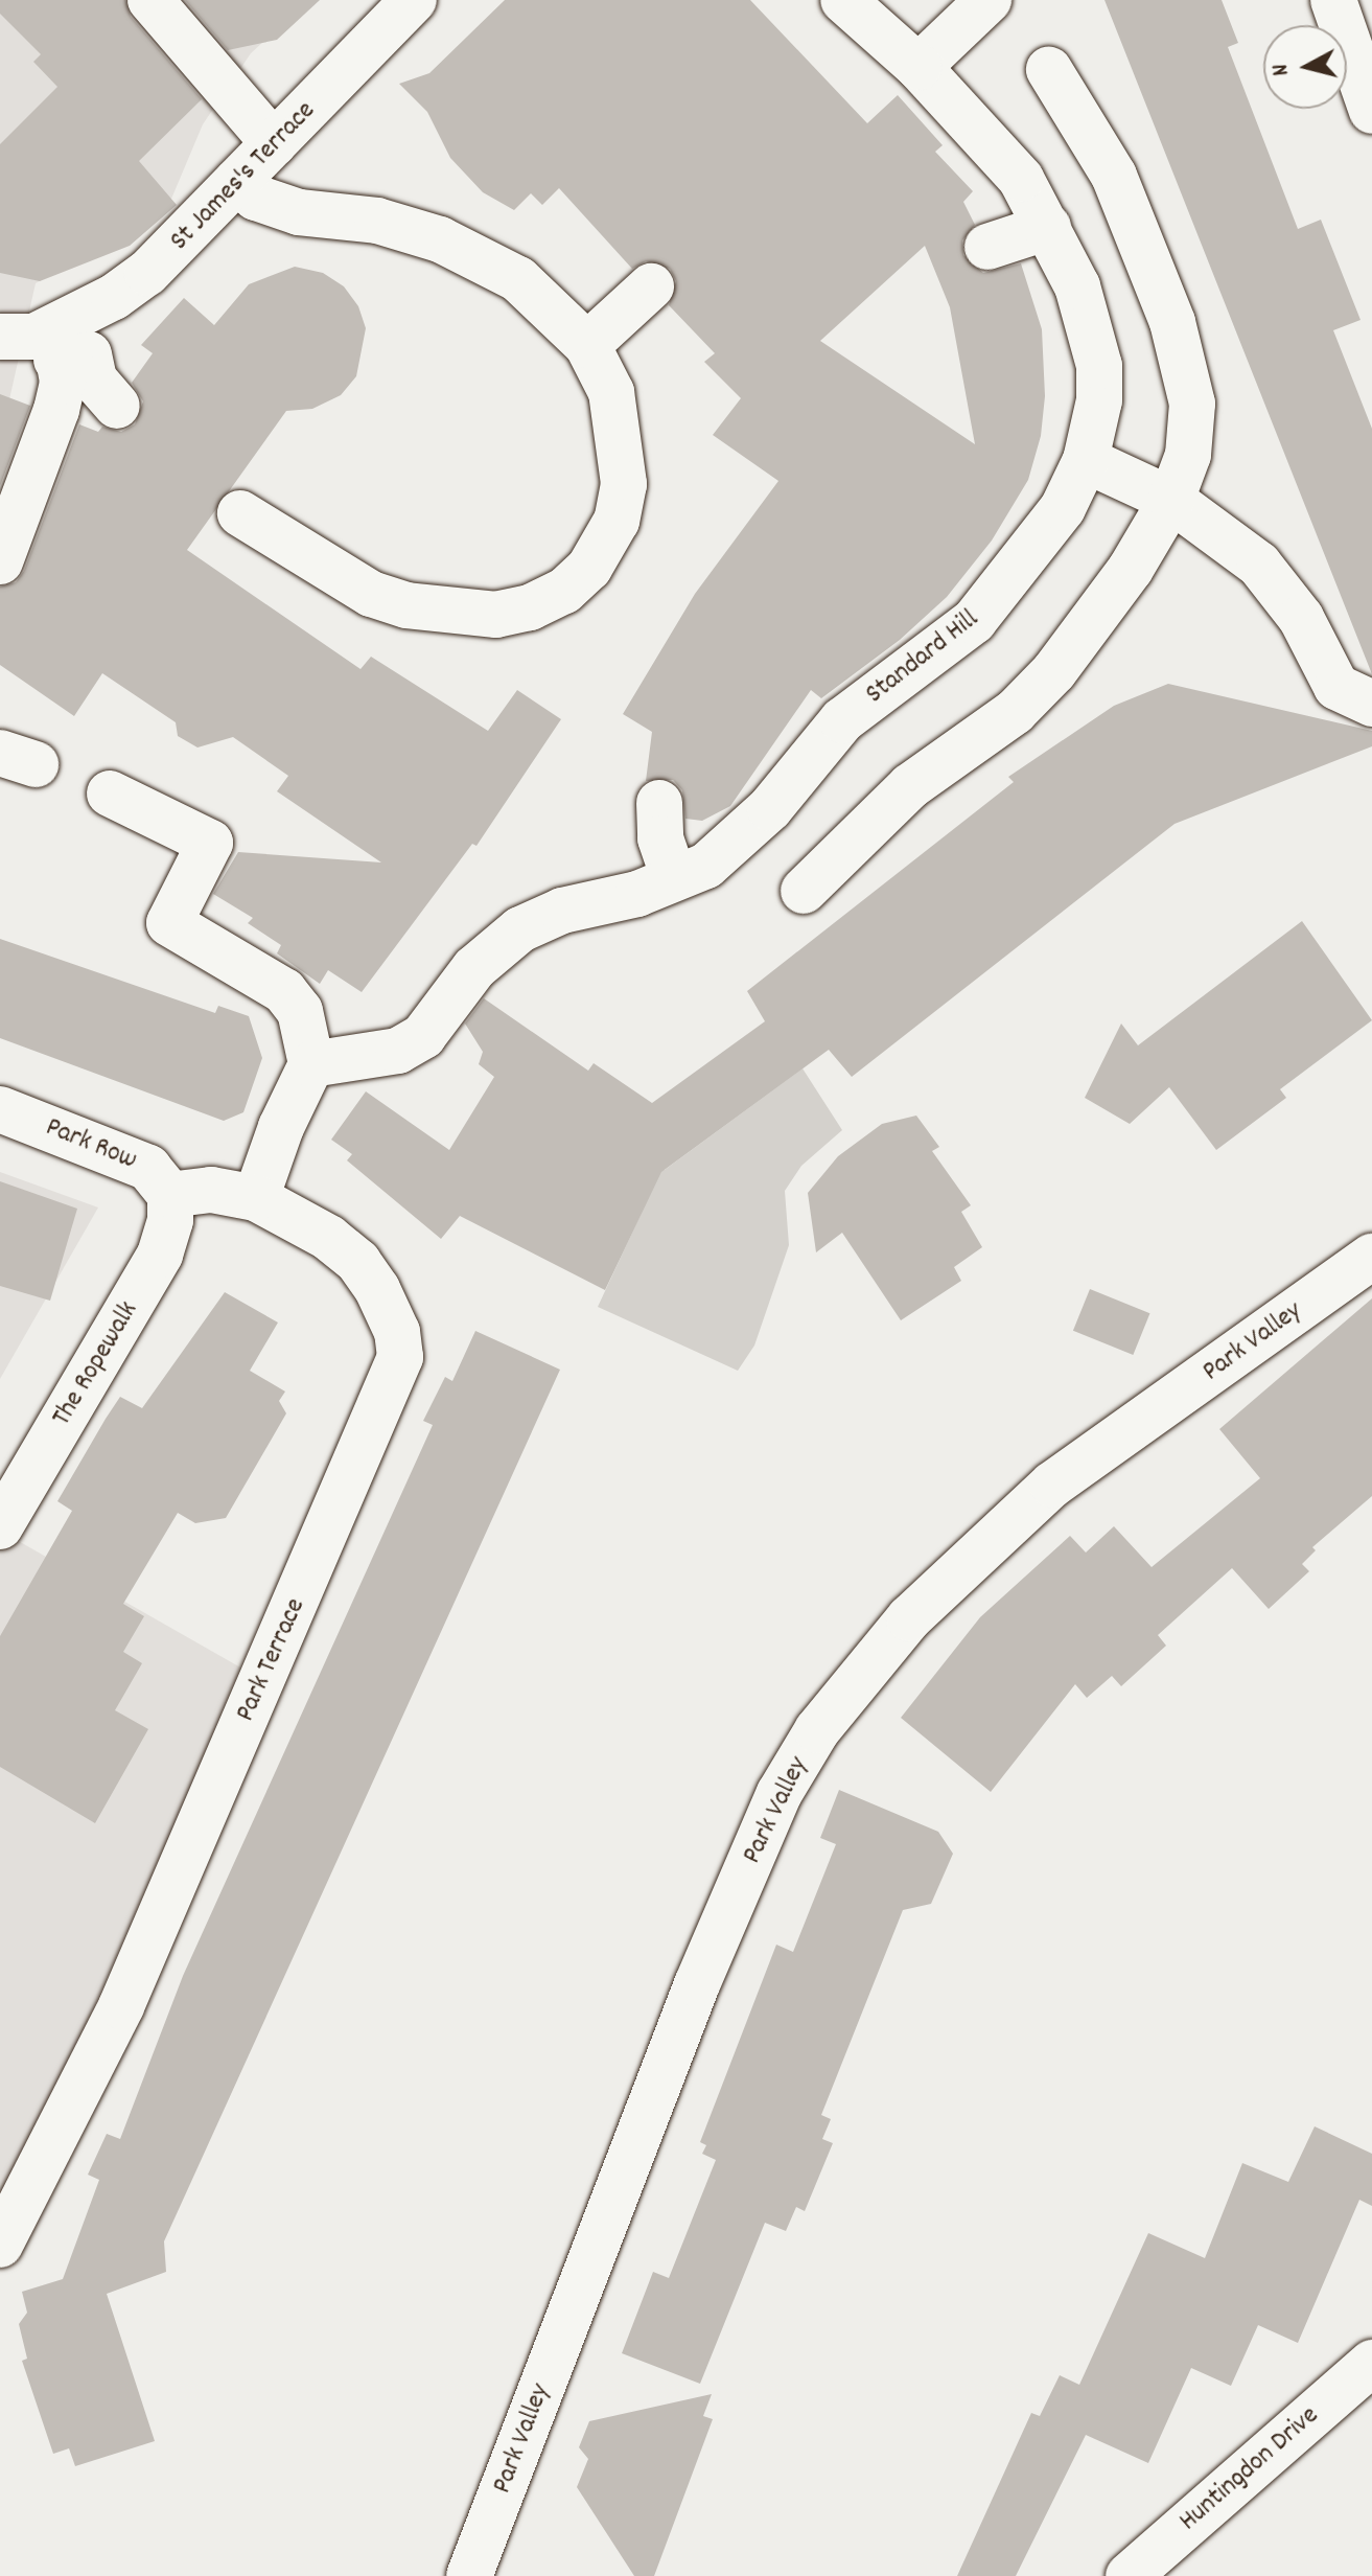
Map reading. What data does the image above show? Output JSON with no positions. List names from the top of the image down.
{
  "streets": {
    "street": [
      "St James's Terrace",
      "Standard Hill",
      "Park Row",
      "Park Valley",
      "The Ropewalk",
      "Park Terrace",
      "Huntingdon Drive"
    ]
  },
  "crossings": [
    ["Park Row", "The Ropewalk"],
    ["Park Row", "Park Terrace"],
    ["The Ropewalk", "Park Terrace"]
  ],
  "north": "left"
}
